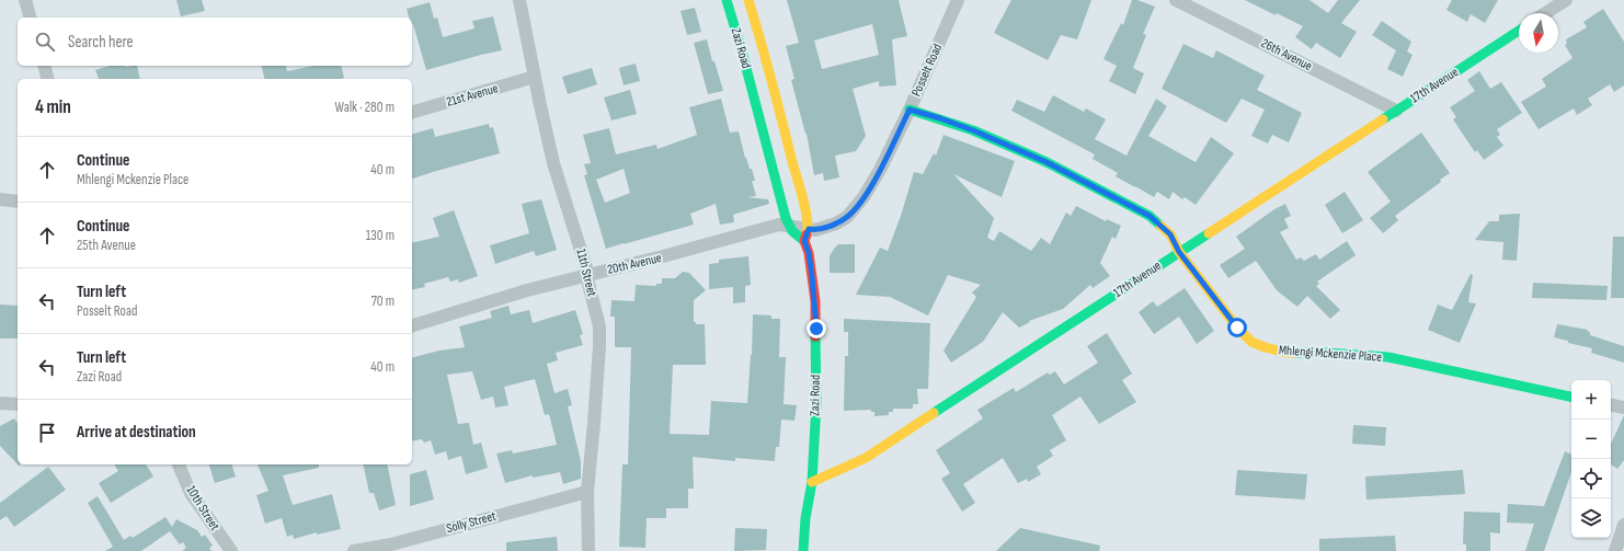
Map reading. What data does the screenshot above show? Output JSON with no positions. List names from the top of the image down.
{
  "streets": {
    "street": [
      "Zazi Road",
      "26th Avenue",
      "Posselt Road",
      "17th Avenue",
      "21st Avenue",
      "20th Avenue",
      "11th Street",
      "Mhlengi Mckenzie Place",
      "10th Street",
      "Solly Street"
    ]
  },
  "crossings": [
    ["Zazi Road", "Posselt Road"],
    ["Zazi Road", "17th Avenue"],
    ["Zazi Road", "20th Avenue"],
    ["26th Avenue", "17th Avenue"],
    ["Posselt Road", "20th Avenue"],
    ["Posselt Road", "Mhlengi Mckenzie Place"],
    ["17th Avenue", "Mhlengi Mckenzie Place"],
    ["21st Avenue", "11th Street"],
    ["20th Avenue", "11th Street"],
    ["11th Street", "Solly Street"]
  ],
  "north": "bottom",
  "page": {
    "search": "Search here",
    "heading": ["4 min", "Walk · 280 m"],
    "list": [
      ["Continue", "Mhlengi Mckenzie Place", "40 m"],
      ["Continue", "25th Avenue", "130 m"],
      ["Turn left", "Posselt Road", "70 m"],
      ["Turn left", "Zazi Road", "40 m"],
      "Arrive at destination"
    ],
    "map_buttons": ["+", "−"]
  }
}
